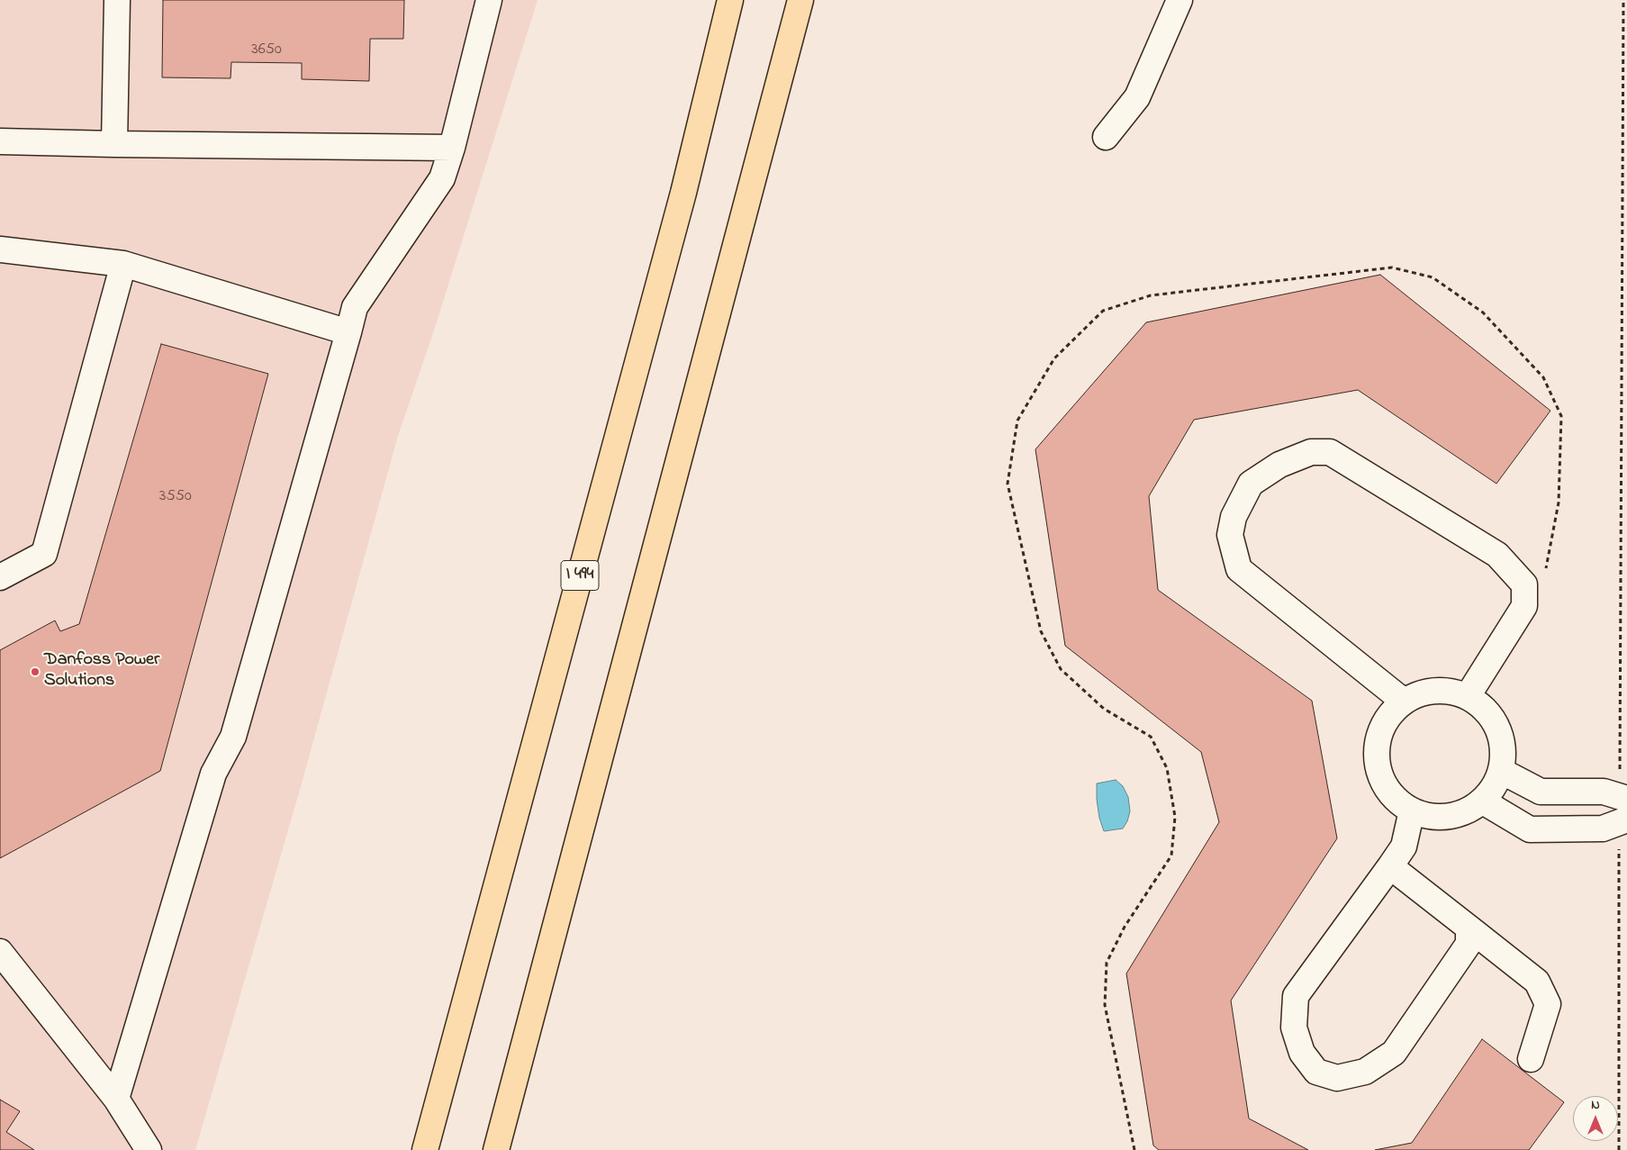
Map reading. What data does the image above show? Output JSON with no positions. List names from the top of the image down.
{
  "streets": {
    "highway": ["I 494"]
  },
  "places": ["Danfoss Power Solutions"],
  "house_numbers": ["3650", "3550"],
  "north": "top"
}
